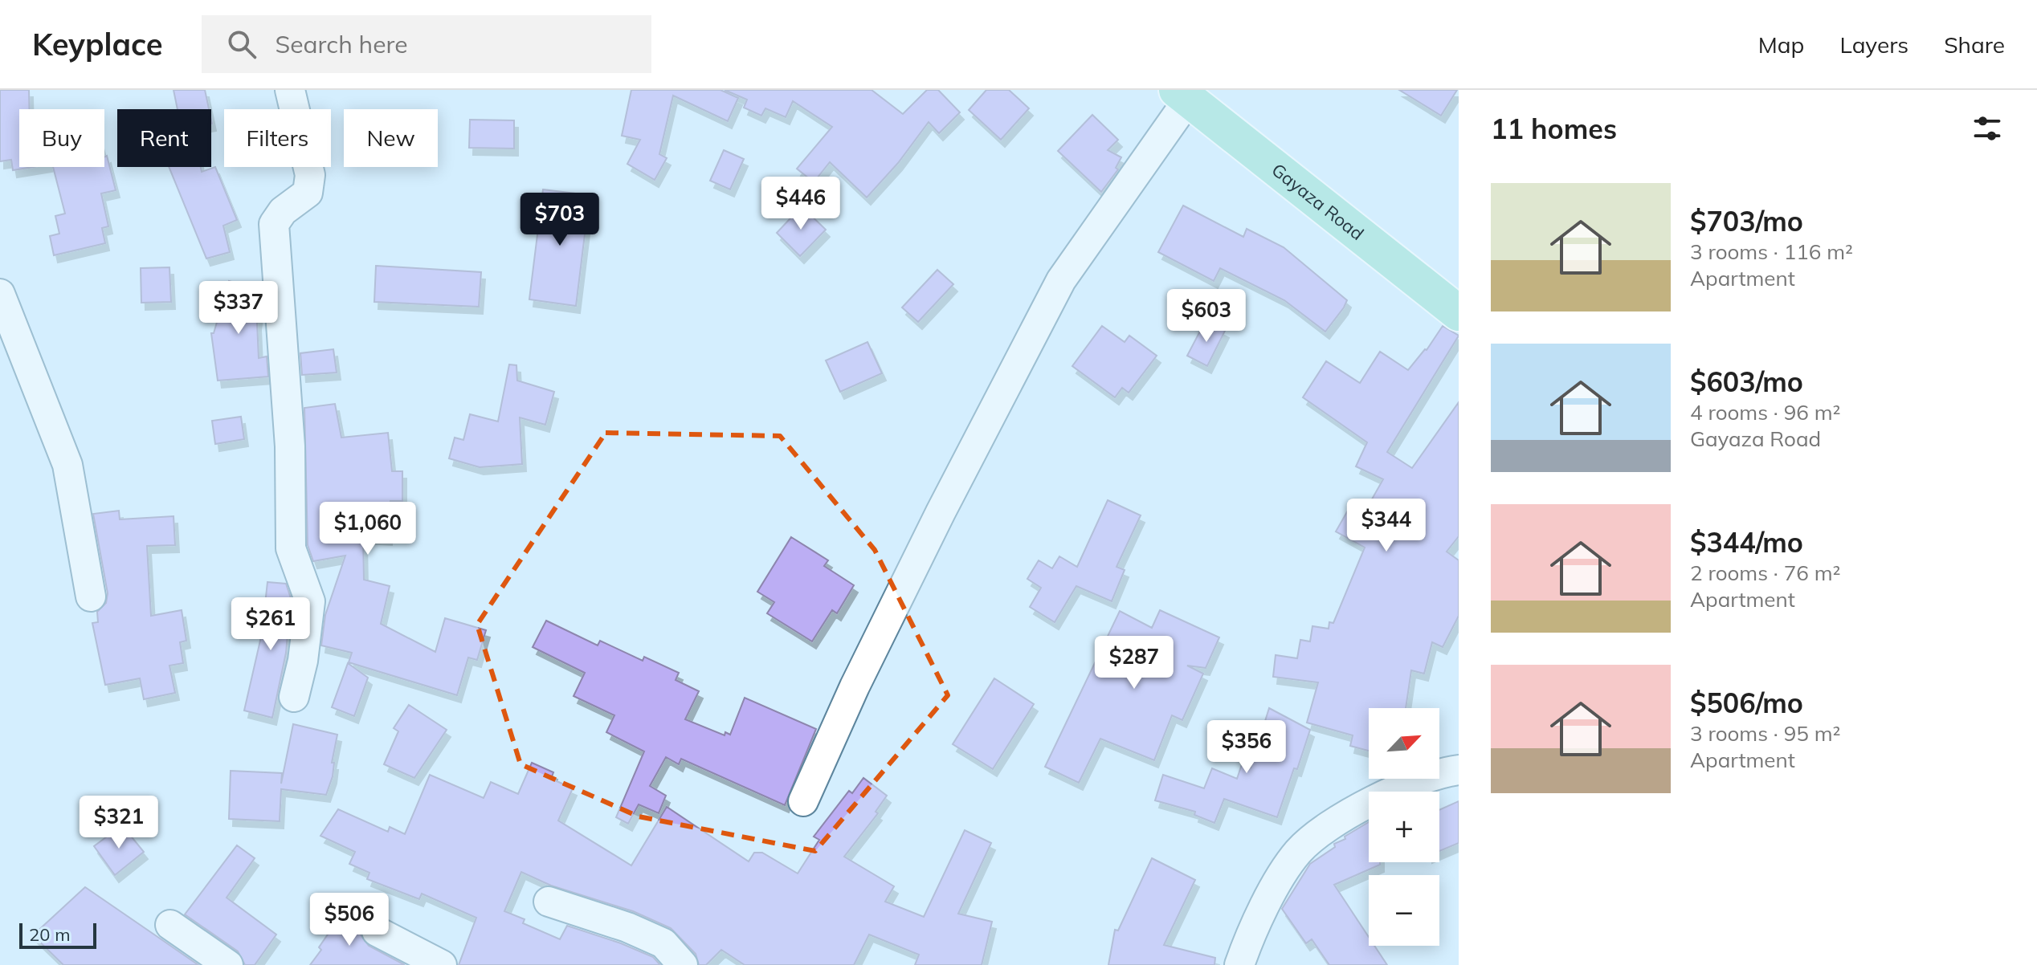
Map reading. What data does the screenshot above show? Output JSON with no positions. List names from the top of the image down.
{
  "streets": {
    "main road": ["Gayaza Road"]
  },
  "scale_bar": "20 m",
  "north": "top right",
  "page": {
    "header": "Keyplace",
    "search": "Search here",
    "nav": ["Map", "Layers", "Share"],
    "heading": "11 homes",
    "chip": [
      "Buy",
      "Rent",
      "Filters",
      "New"
    ],
    "list": [
      {
        "name": "$703/mo",
        "note": "3 rooms · 116 m² · Apartment"
      },
      {
        "name": "$603/mo",
        "note": "4 rooms · 96 m² · Gayaza Road"
      },
      {
        "name": "$344/mo",
        "note": "2 rooms · 76 m² · Apartment"
      },
      {
        "name": "$506/mo",
        "note": "3 rooms · 95 m² · Apartment"
      }
    ],
    "price": [
      "$446",
      "$703",
      "$337",
      "$603",
      "$344",
      "$1,060",
      "$261",
      "$287",
      "$356",
      "$321",
      "$506"
    ],
    "map_buttons": ["+", "−"],
    "scale": "20 m"
  }
}
